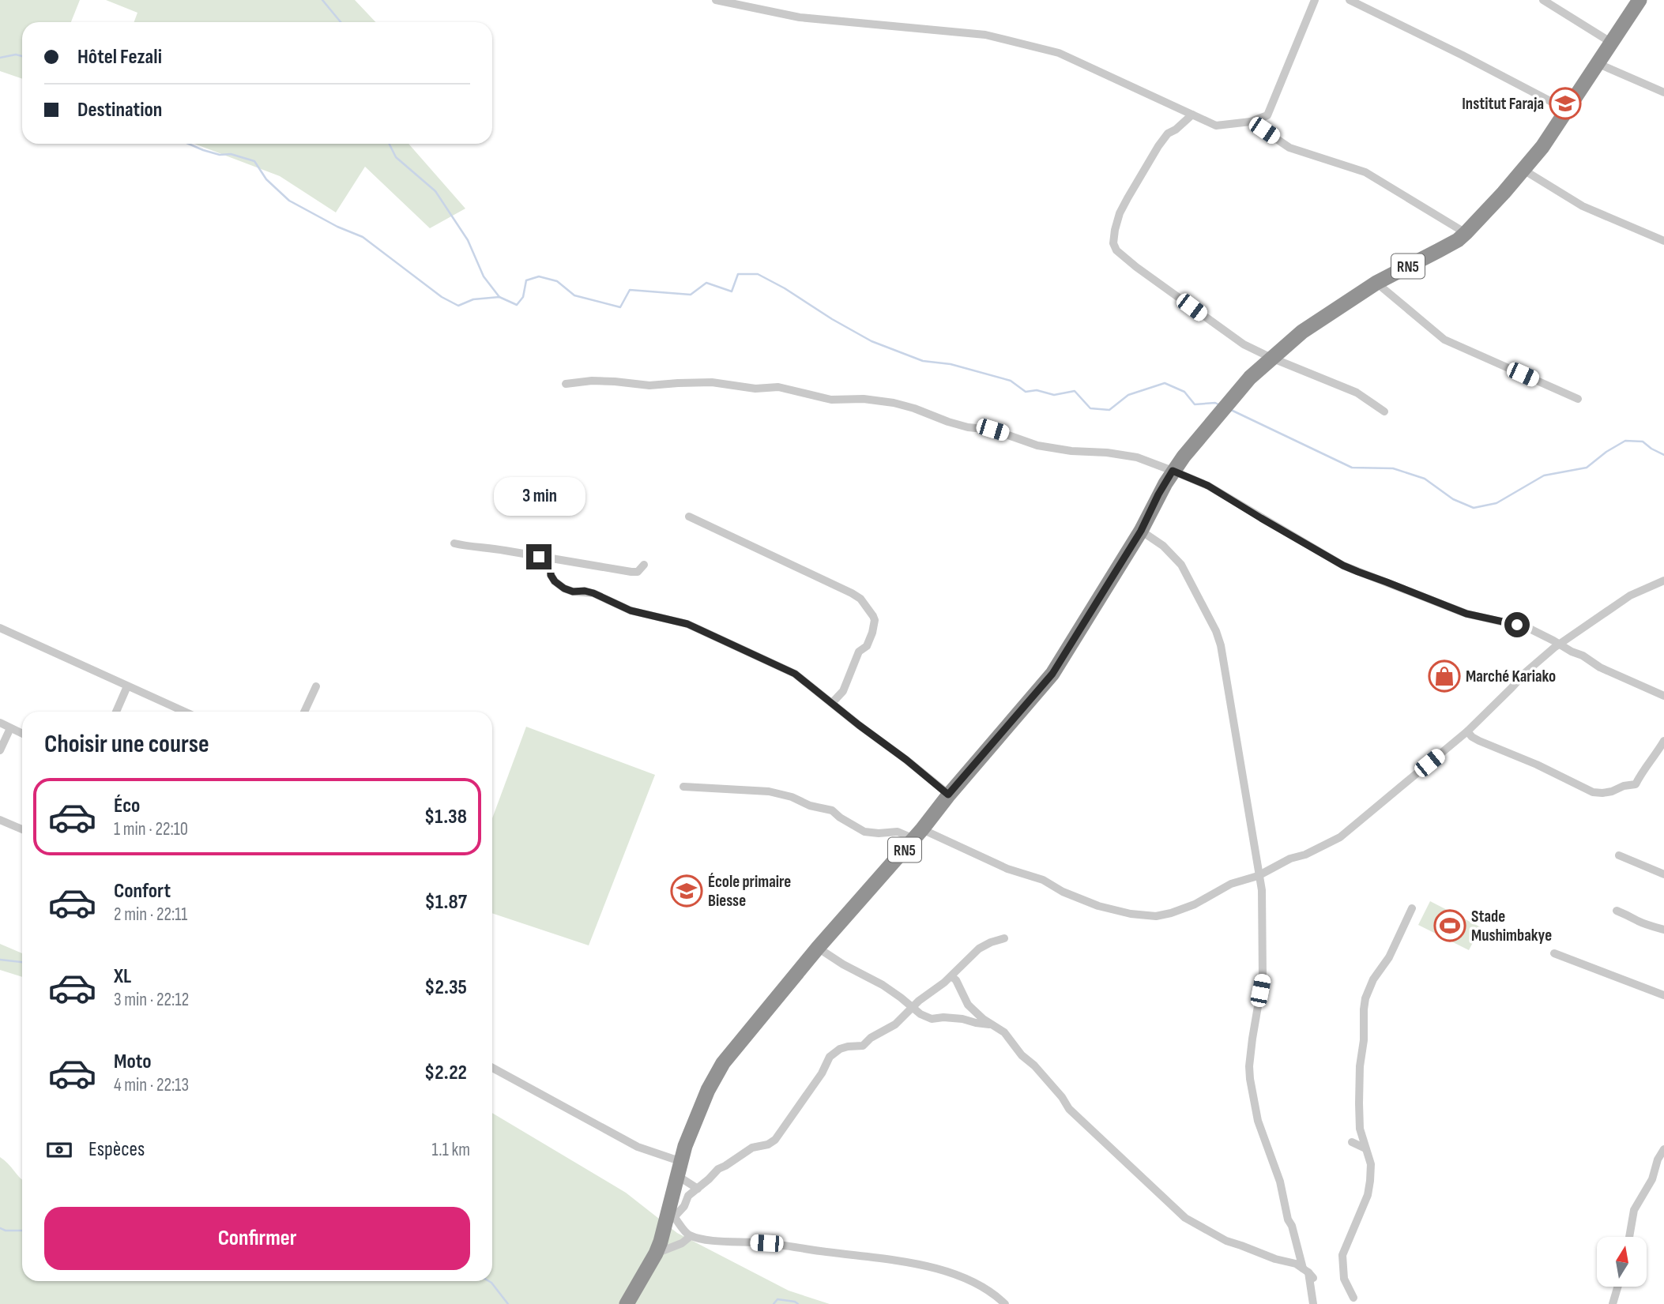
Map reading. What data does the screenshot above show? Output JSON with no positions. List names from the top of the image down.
{
  "streets": {
    "highway": ["RN5"]
  },
  "places": {
    "school or university": ["Institut Faraja", "École primaire Biesse"],
    "shop": ["Marché Kariako"],
    "sports": ["Stade Mushimbakye"]
  },
  "north": "top",
  "page": {
    "banner": ["Hôtel Fezali", "Destination"],
    "bubble": "3 min",
    "heading": "Choisir une course",
    "list": [
      {
        "name": "Éco",
        "note": "1 min · 22:10",
        "value": "$1.38"
      },
      {
        "name": "Confort",
        "note": "2 min · 22:11",
        "value": "$1.87"
      },
      {
        "name": "XL",
        "note": "3 min · 22:12",
        "value": "$2.35"
      },
      {
        "name": "Moto",
        "note": "4 min · 22:13",
        "value": "$2.22"
      }
    ],
    "pay": ["Espèces", "1.1 km"],
    "buttons": "Confirmer"
  }
}
